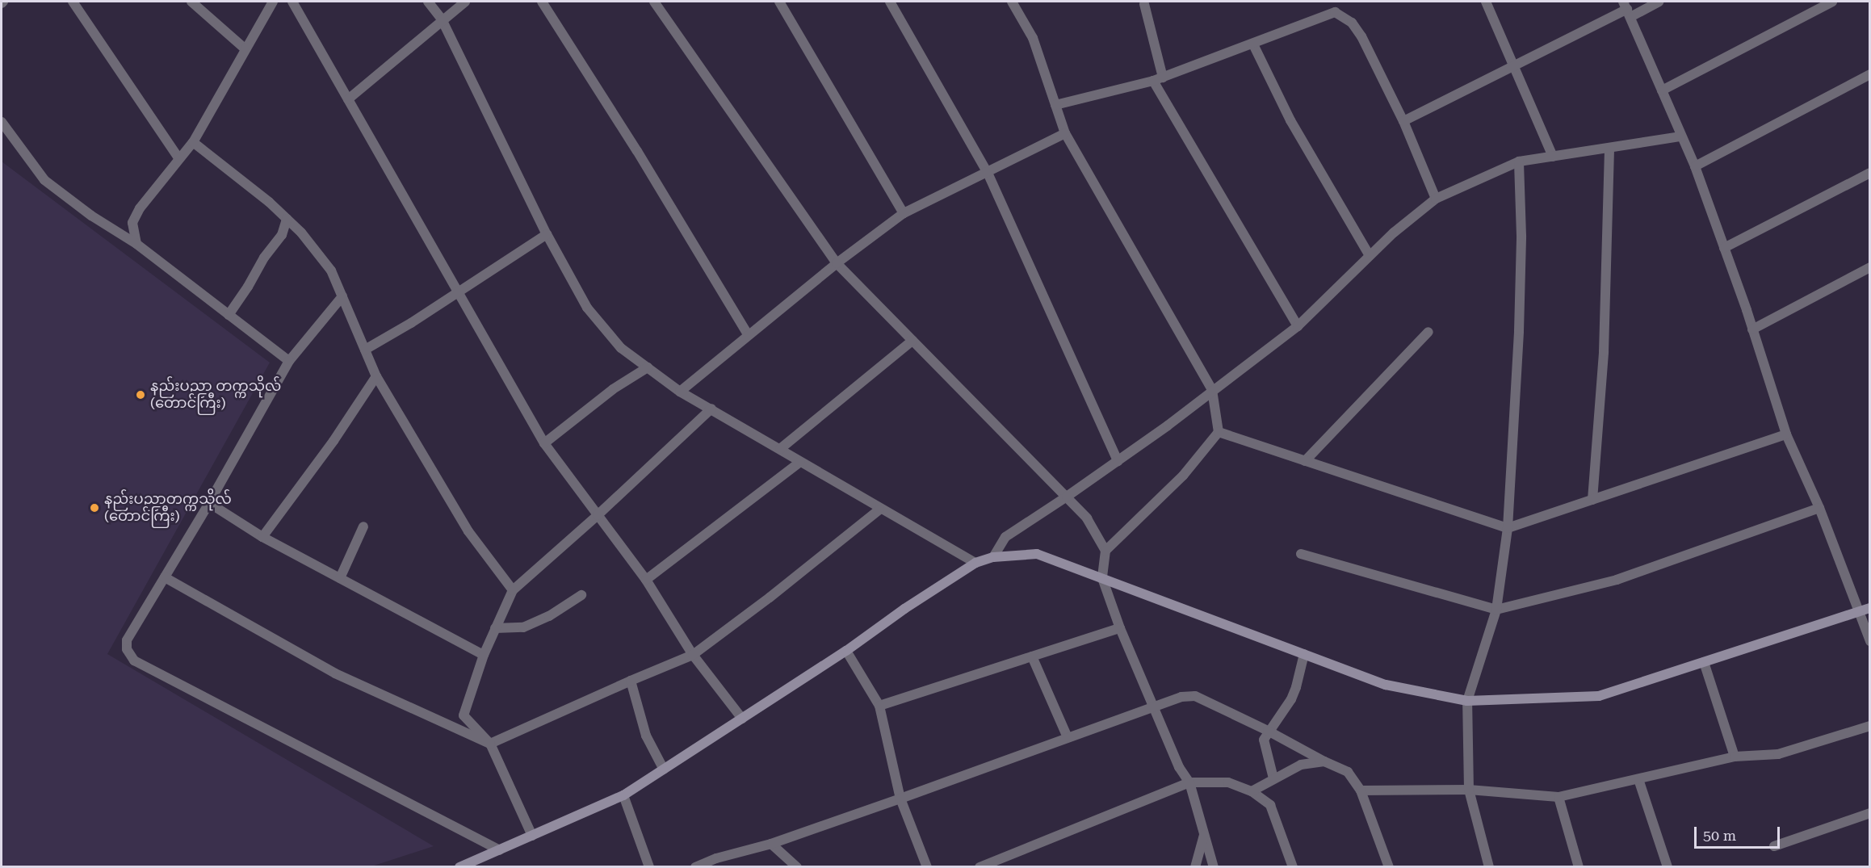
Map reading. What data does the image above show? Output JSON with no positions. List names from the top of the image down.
{
  "places": ["နည်းပညာ တက္ကသိုလ် (တောင်ကြီး)", "နည်းပညာတက္ကသိုလ် (တောင်ကြီး)"],
  "scale_bar": "50 m"
}
